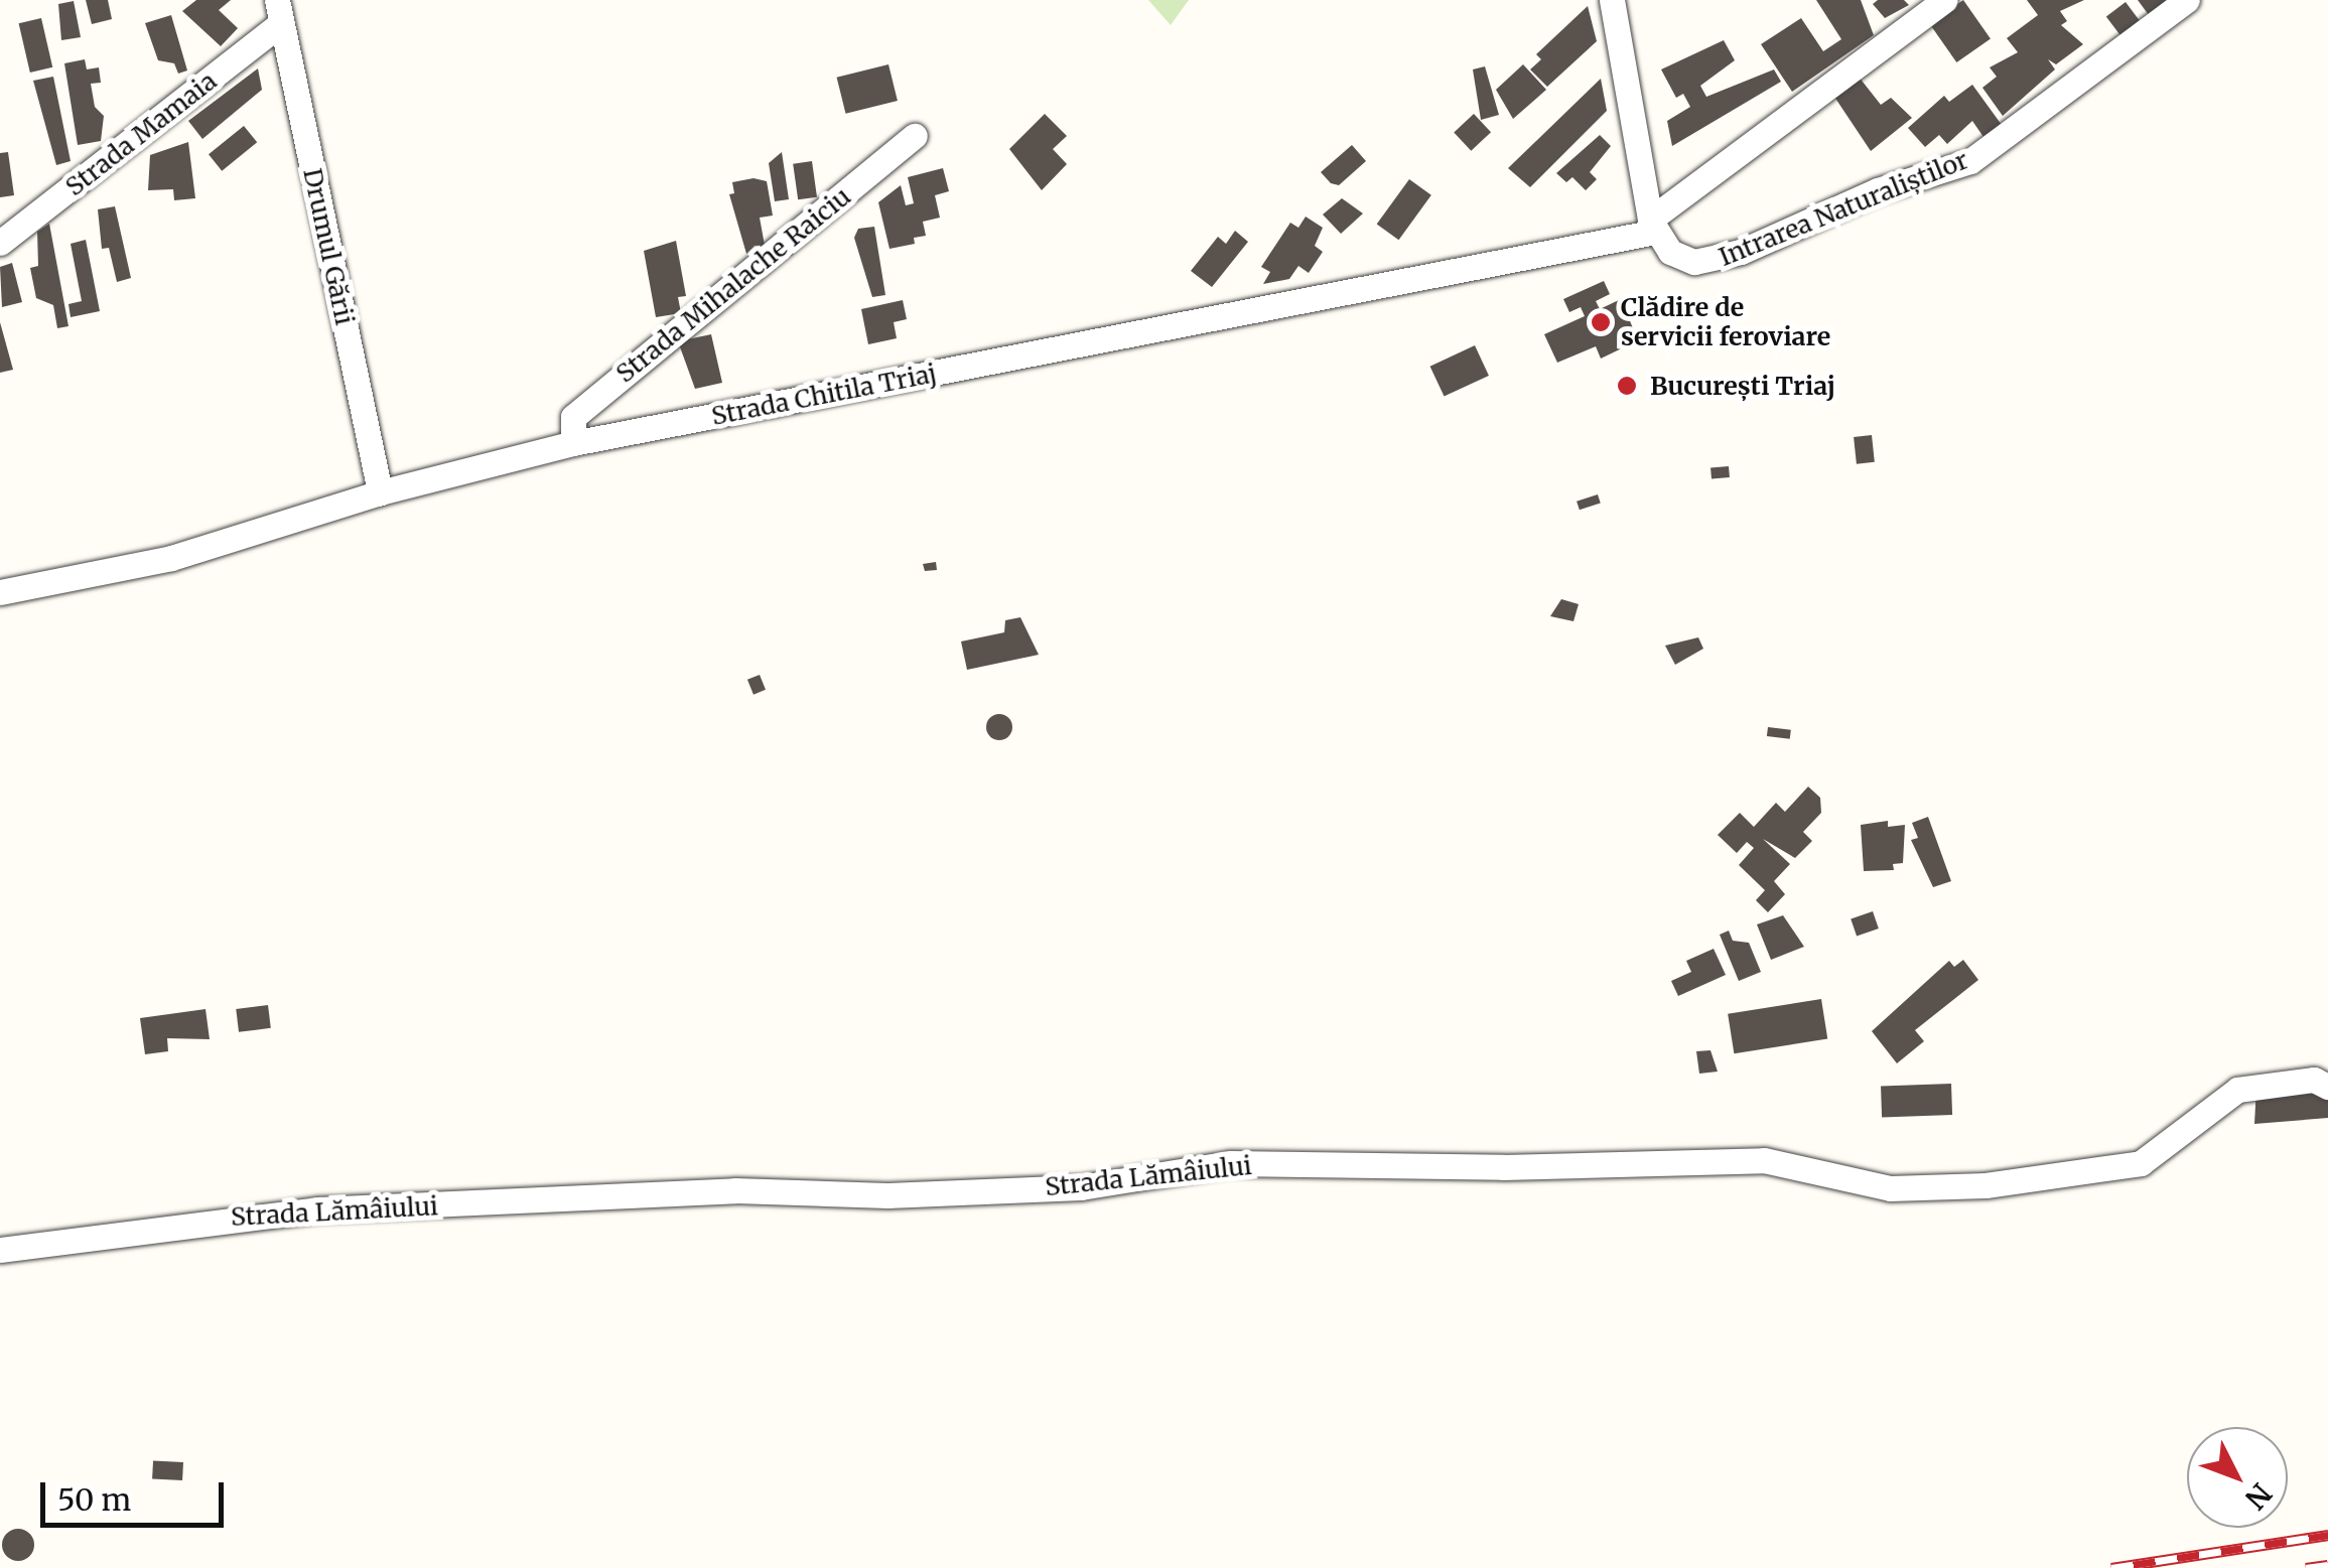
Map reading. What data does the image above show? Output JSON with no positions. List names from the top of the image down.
{
  "streets": {
    "street": [
      "Strada Mamaia",
      "Intrarea Naturaliștilor",
      "Drumul Gării",
      "Strada Mihalache Raiciu",
      "Strada Chitila Triaj",
      "Strada Lămâiului"
    ]
  },
  "crossings": [
    ["Strada Mamaia", "Drumul Gării"],
    ["Intrarea Naturaliștilor", "Strada Chitila Triaj"],
    ["Drumul Gării", "Strada Chitila Triaj"],
    ["Strada Mihalache Raiciu", "Strada Chitila Triaj"]
  ],
  "places": ["Clădire de servicii feroviare", "București Triaj"],
  "scale_bar": "50 m",
  "north": "bottom right"
}
